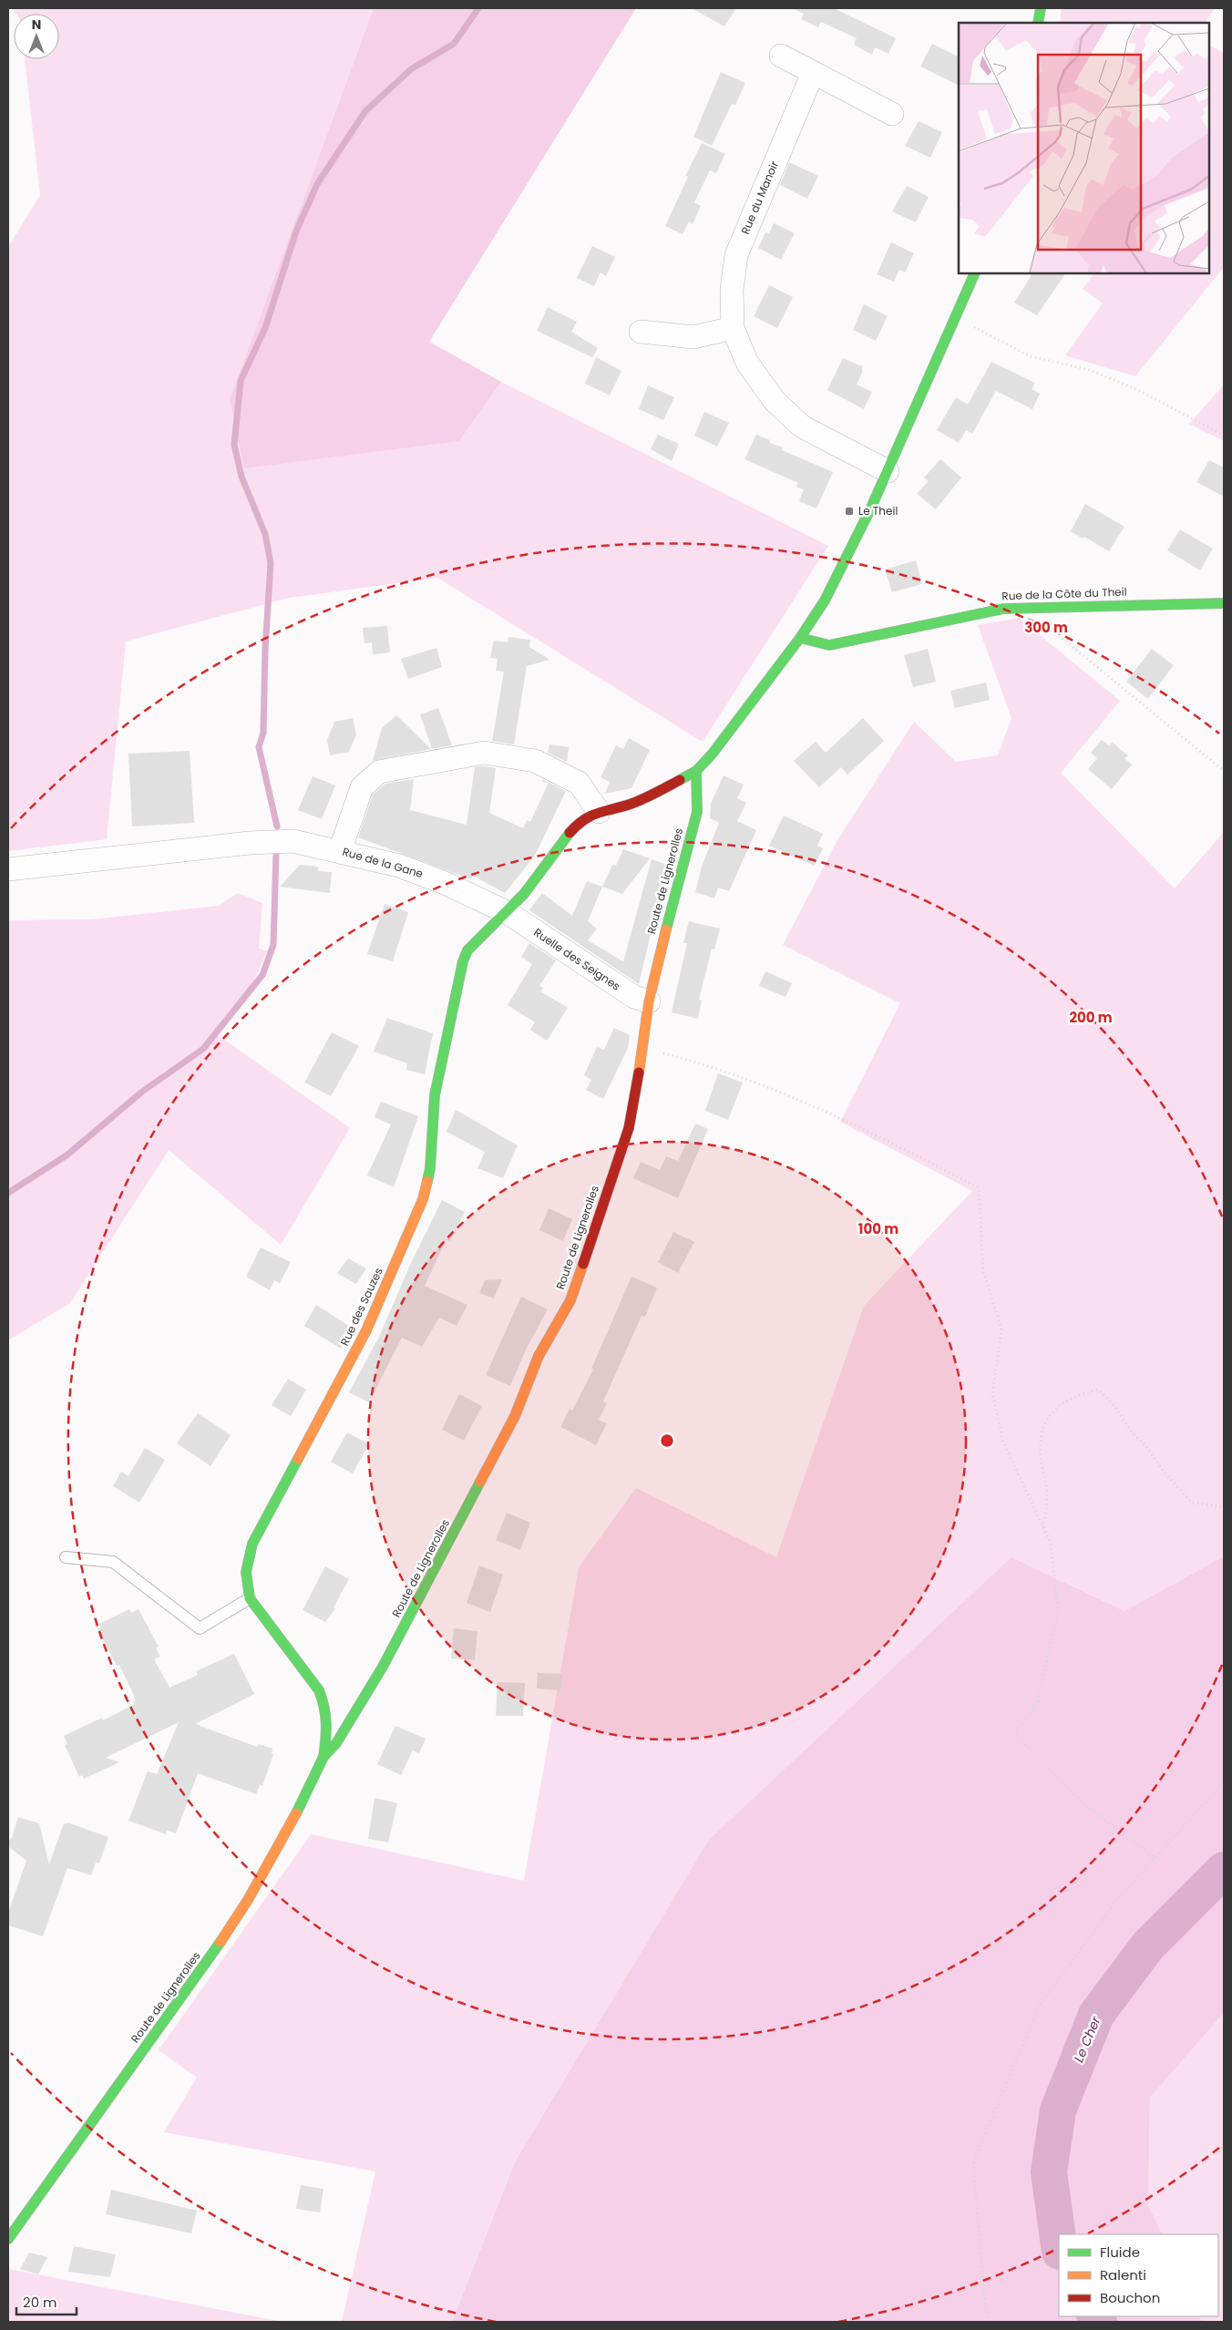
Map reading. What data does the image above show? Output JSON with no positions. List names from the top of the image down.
{
  "streets": {
    "street": [
      "Rue du Manoir",
      "Rue de la Côte du Theil",
      "Rue de la Gane",
      "Route de Lignerolles",
      "Ruelle des Seignes",
      "Rue des Sauzes"
    ]
  },
  "crossings": [
    ["Rue de la Gane", "Ruelle des Seignes"],
    ["Rue de la Gane", "Rue des Sauzes"],
    ["Route de Lignerolles", "Ruelle des Seignes"],
    ["Ruelle des Seignes", "Rue des Sauzes"]
  ],
  "water": ["Le Cher"],
  "places": {
    "transit": ["Le Theil"]
  },
  "legend": ["Fluide", "Ralenti", "Bouchon"],
  "scale_bar": "20 m",
  "north": "top",
  "rings": ["300 m", "200 m", "100 m"]
}
